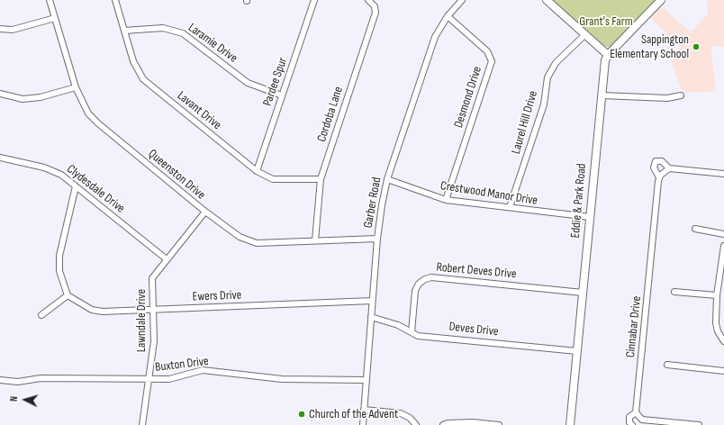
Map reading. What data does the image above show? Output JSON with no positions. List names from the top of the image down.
{
  "streets": {
    "street": [
      "Laramie Drive",
      "Pardee Spur",
      "Desmond Drive",
      "Lavant Drive",
      "Cordoba Lane",
      "Laurel Hill Drive",
      "Queenston Drive",
      "Clydesdale Drive",
      "Crestwood Manor Drive",
      "Eddie & Park Road",
      "Garber Road",
      "Robert Deves Drive",
      "Ewers Drive",
      "Lawndale Drive",
      "Cinnabar Drive",
      "Deves Drive",
      "Buxton Drive"
    ]
  },
  "crossings": [
    ["Laramie Drive", "Pardee Spur"],
    ["Laramie Drive", "Lavant Drive"],
    ["Pardee Spur", "Lavant Drive"],
    ["Desmond Drive", "Crestwood Manor Drive"],
    ["Desmond Drive", "Garber Road"],
    ["Lavant Drive", "Cordoba Lane"],
    ["Cordoba Lane", "Queenston Drive"],
    ["Laurel Hill Drive", "Crestwood Manor Drive"],
    ["Queenston Drive", "Garber Road"],
    ["Queenston Drive", "Lawndale Drive"],
    ["Clydesdale Drive", "Lawndale Drive"],
    ["Crestwood Manor Drive", "Eddie & Park Road"],
    ["Crestwood Manor Drive", "Garber Road"],
    ["Eddie & Park Road", "Robert Deves Drive"],
    ["Eddie & Park Road", "Deves Drive"],
    ["Garber Road", "Ewers Drive"],
    ["Garber Road", "Deves Drive"],
    ["Garber Road", "Buxton Drive"],
    ["Robert Deves Drive", "Deves Drive"],
    ["Ewers Drive", "Lawndale Drive"],
    ["Lawndale Drive", "Buxton Drive"]
  ],
  "parks": ["Grant's Farm"],
  "places": ["Sappington Elementary School", "Church of the Advent"],
  "north": "left"
}
